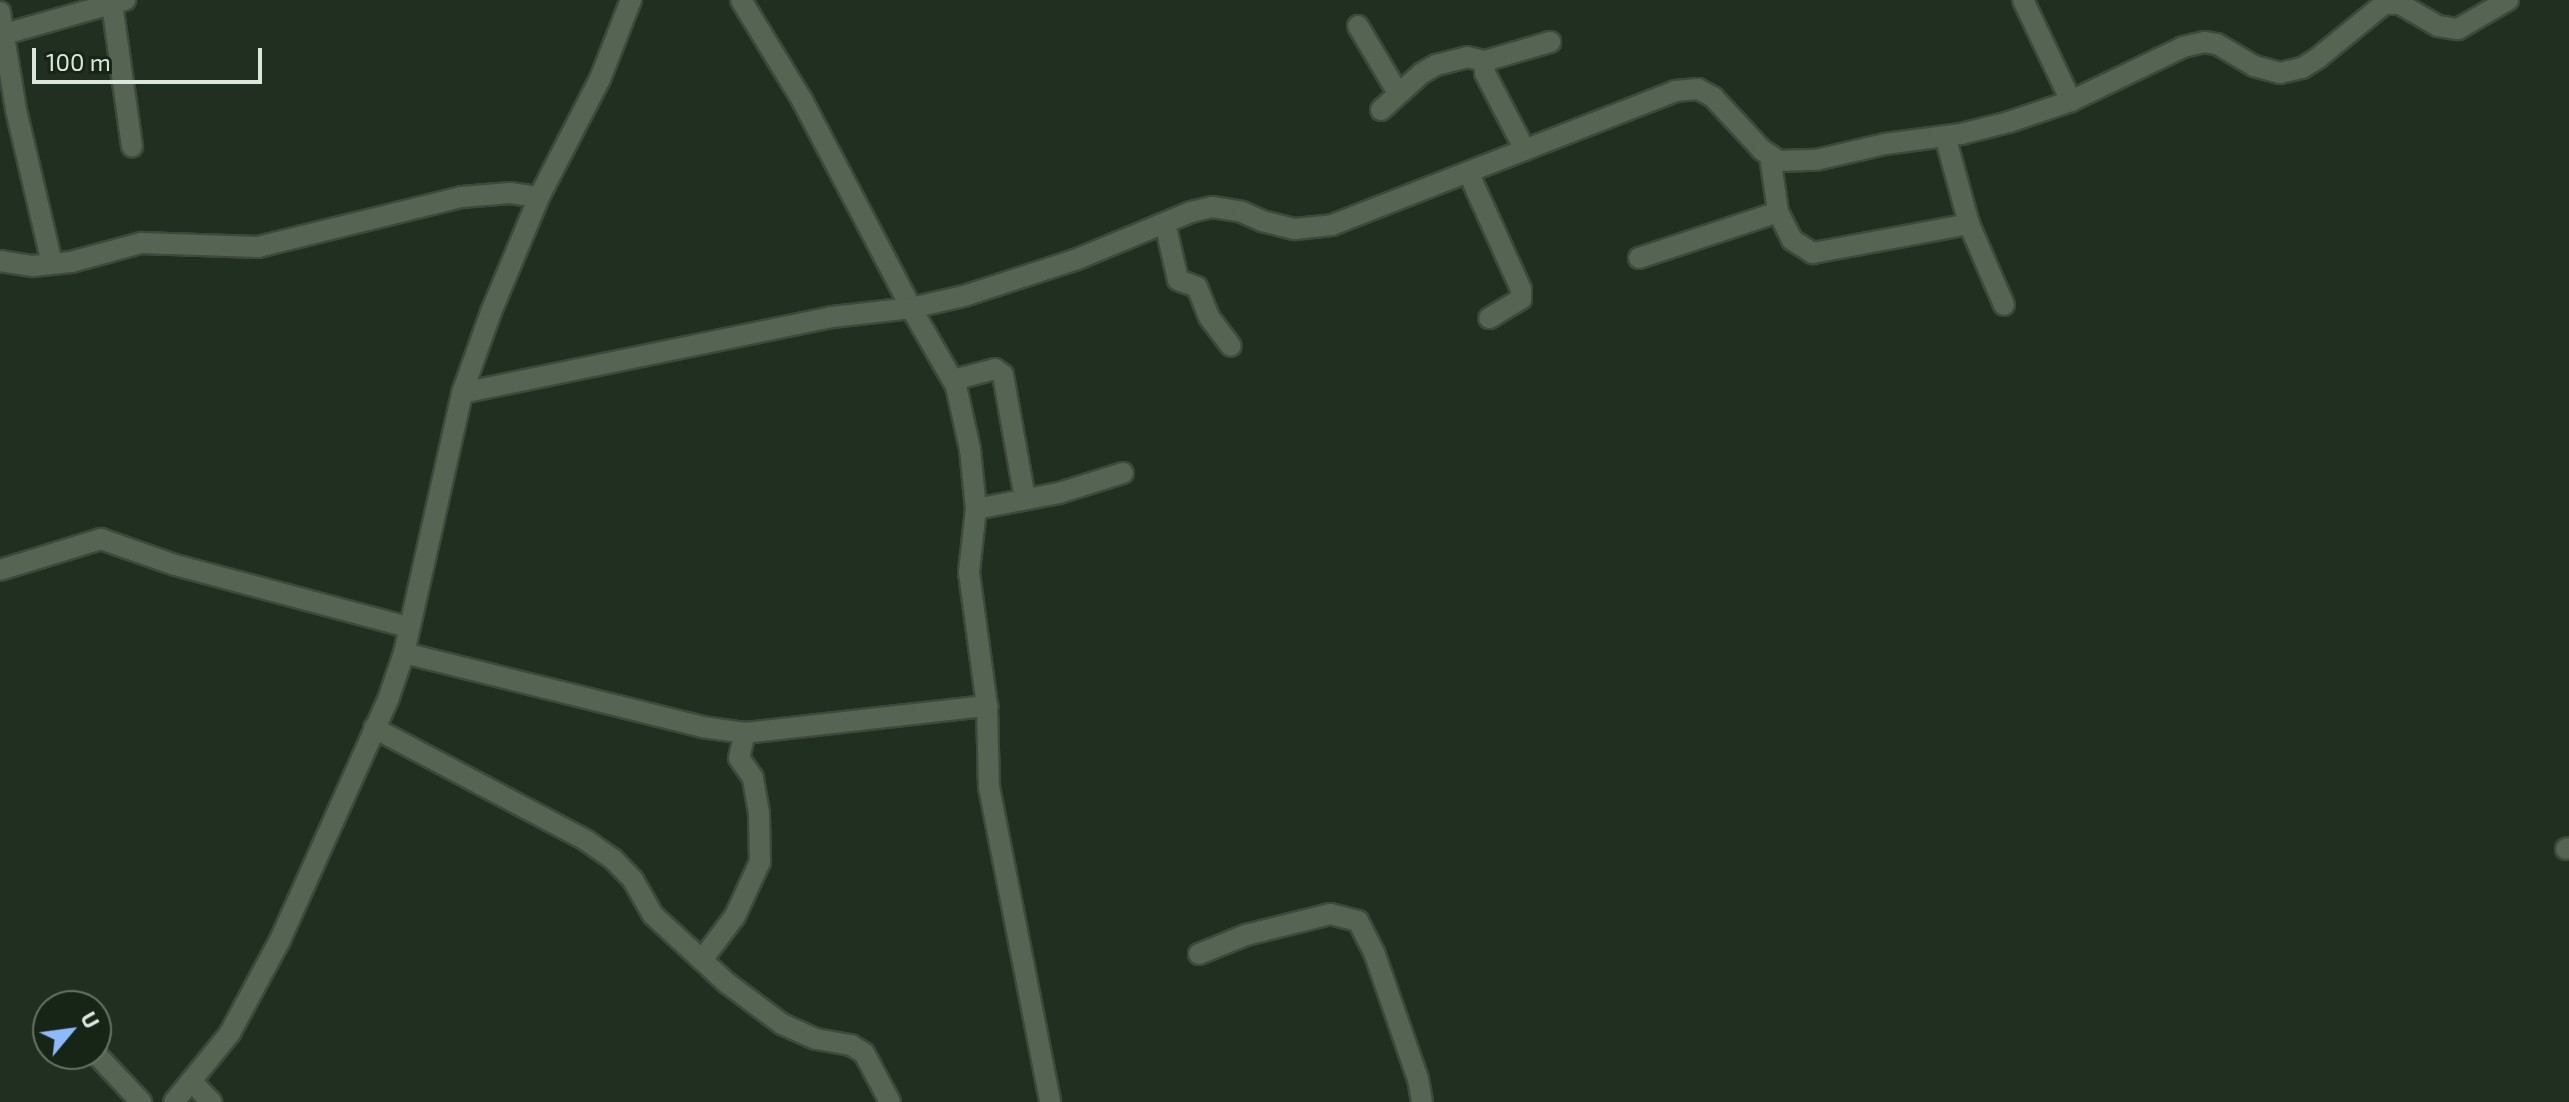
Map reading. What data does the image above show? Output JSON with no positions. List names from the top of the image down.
{
  "scale_bar": "100 m",
  "north": "top right"
}
